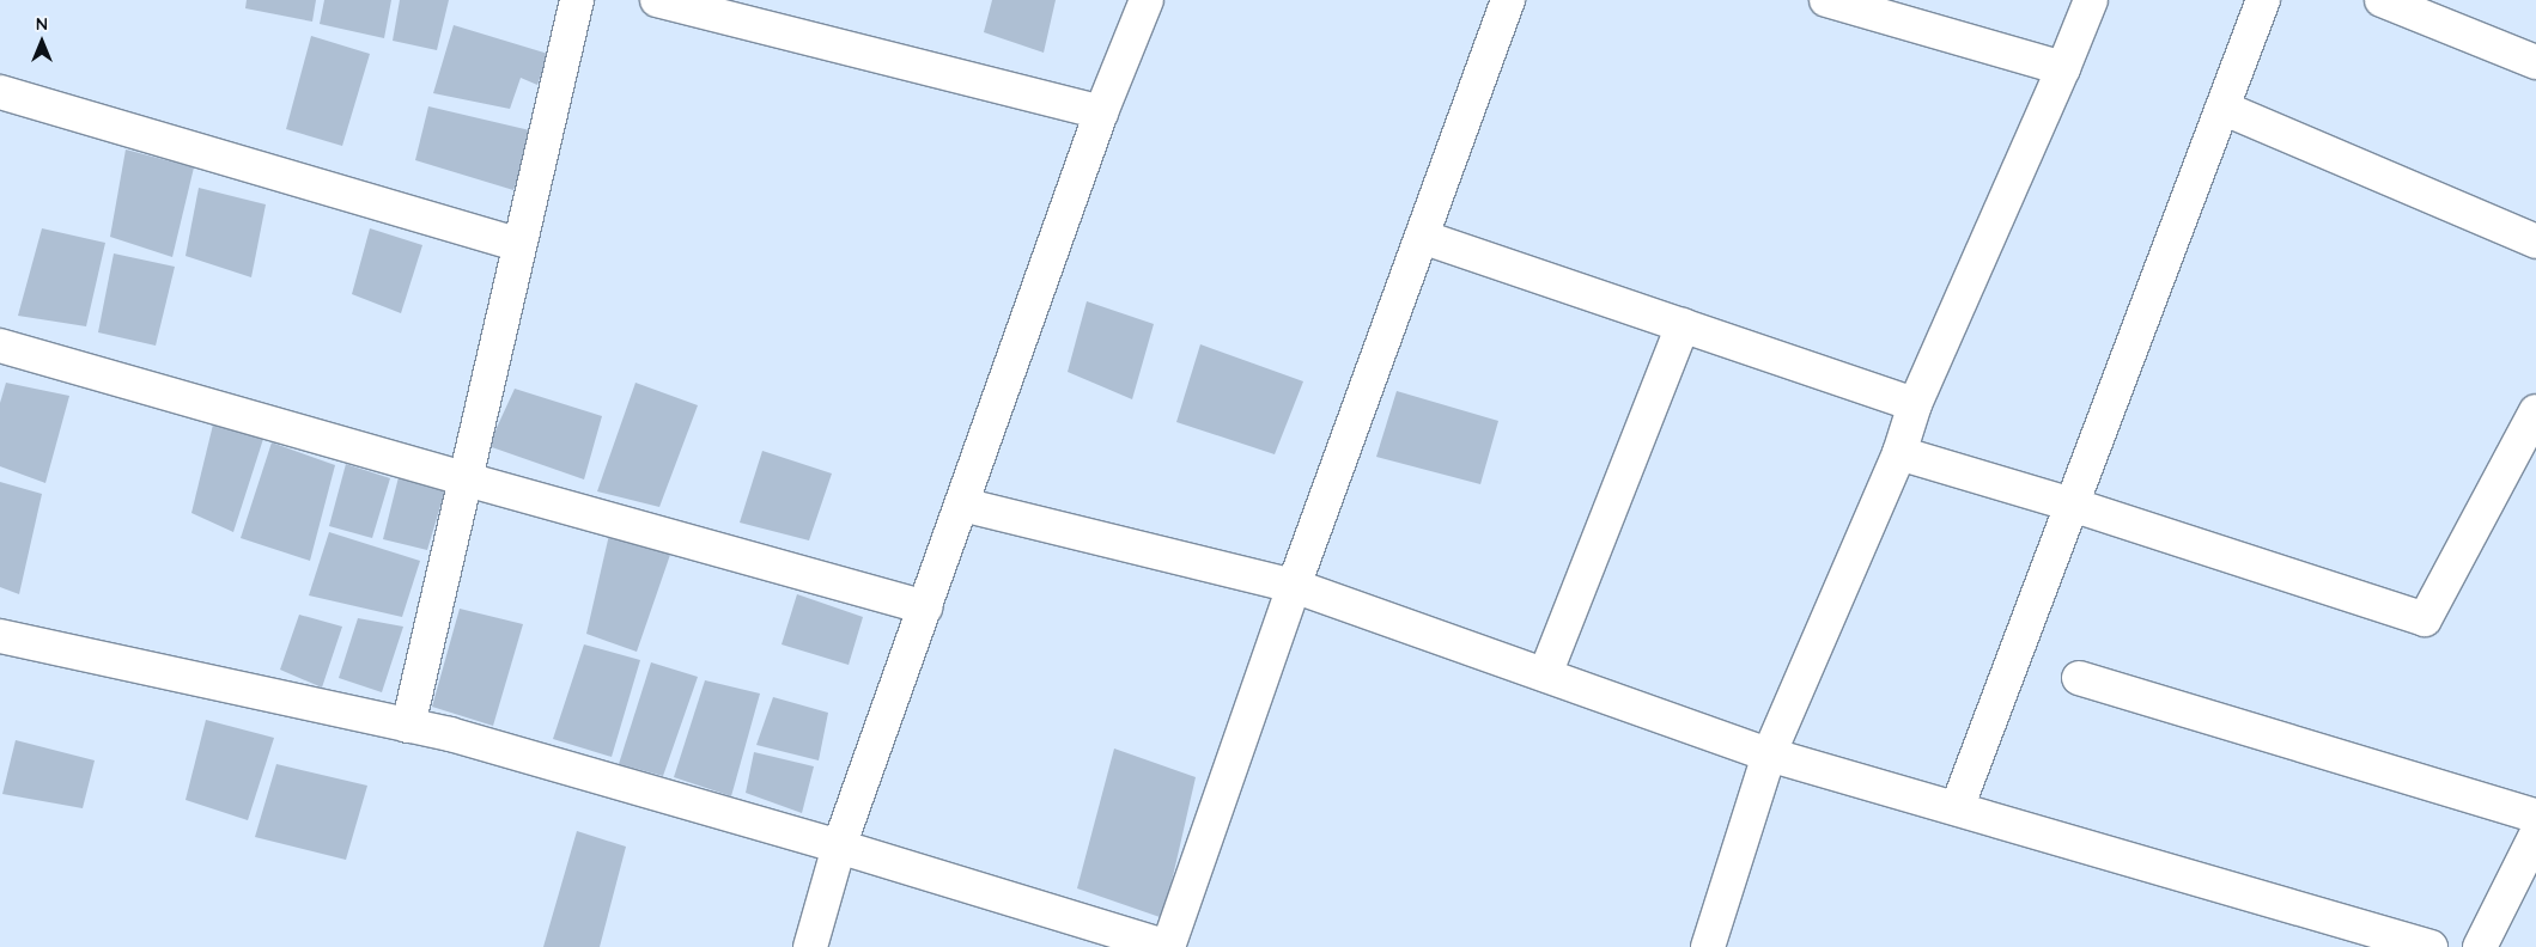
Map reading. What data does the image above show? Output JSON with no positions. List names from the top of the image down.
{
  "north": "top"
}
